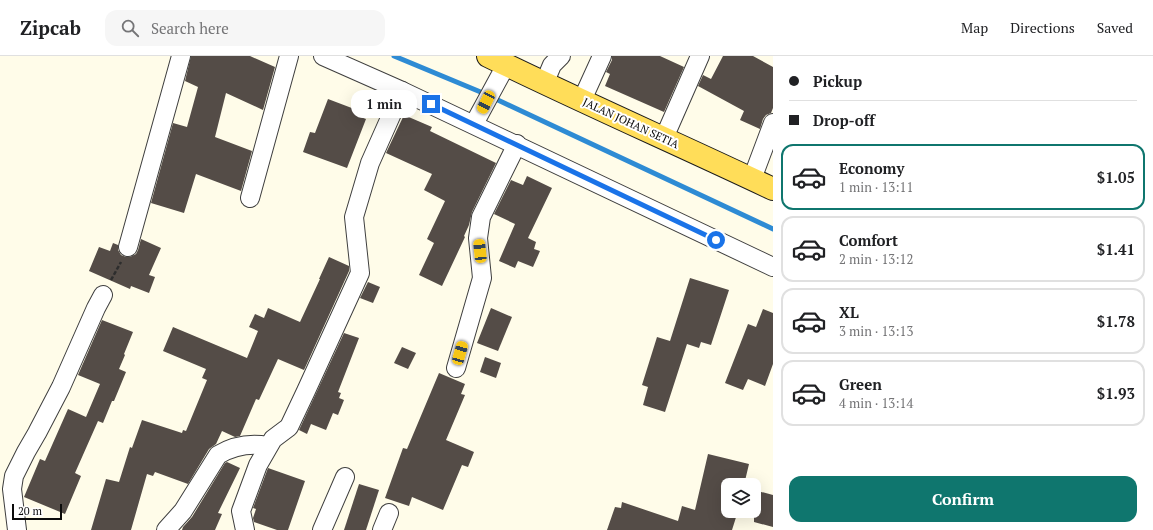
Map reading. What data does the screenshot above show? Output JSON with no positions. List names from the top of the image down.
{
  "streets": {
    "main road": ["JALAN JOHAN SETIA"]
  },
  "scale_bar": "20 m",
  "page": {
    "header": "Zipcab",
    "search": "Search here",
    "nav": ["Map", "Directions", "Saved"],
    "banner": ["Pickup", "Drop-off"],
    "bubble": "1 min",
    "list": [
      {
        "name": "Economy",
        "note": "1 min · 13:11",
        "value": "$1.05"
      },
      {
        "name": "Comfort",
        "note": "2 min · 13:12",
        "value": "$1.41"
      },
      {
        "name": "XL",
        "note": "3 min · 13:13",
        "value": "$1.78"
      },
      {
        "name": "Green",
        "note": "4 min · 13:14",
        "value": "$1.93"
      }
    ],
    "buttons": "Confirm",
    "scale": "20 m"
  }
}
